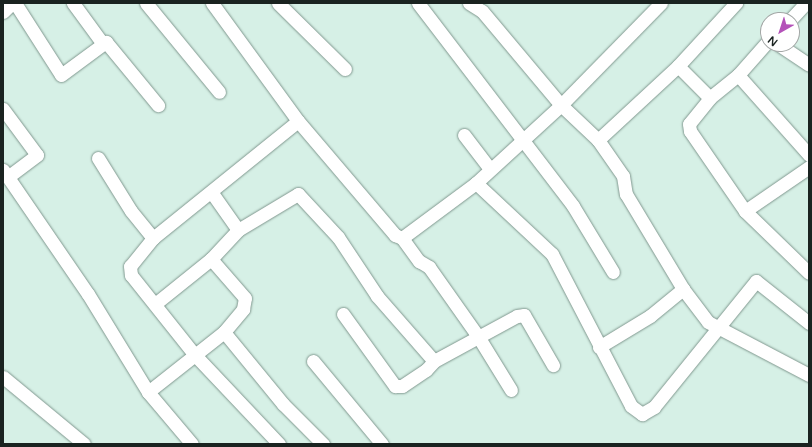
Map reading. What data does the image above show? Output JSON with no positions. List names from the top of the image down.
{
  "north": "bottom left"
}
